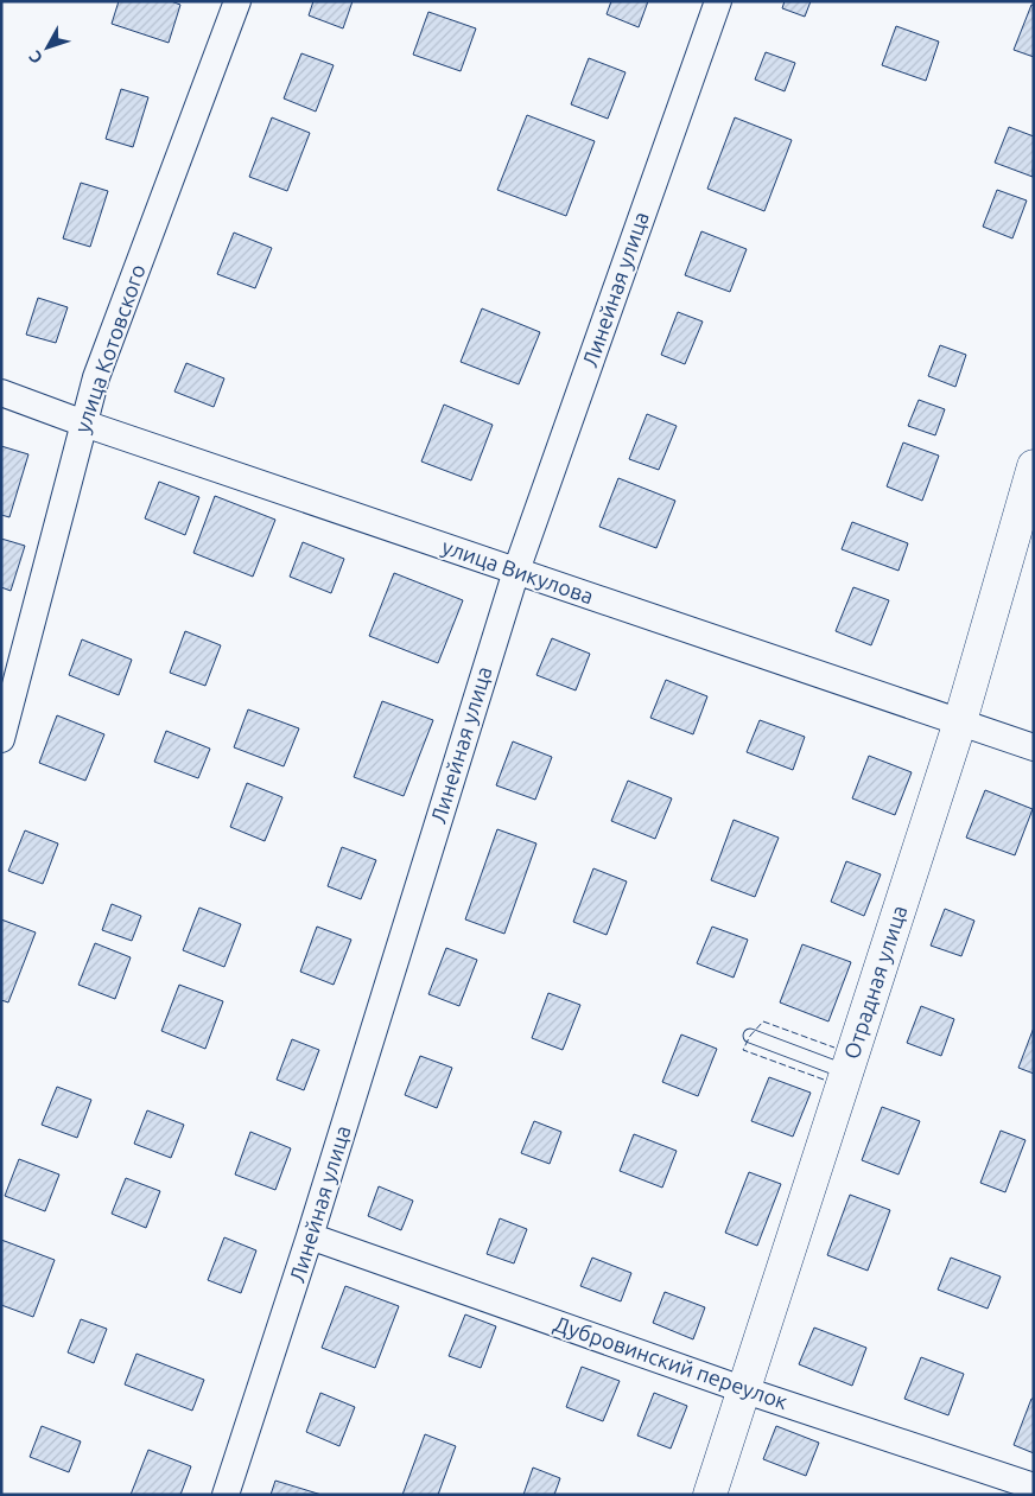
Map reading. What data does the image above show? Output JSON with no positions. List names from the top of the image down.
{
  "streets": {
    "street": [
      "Линейная улица",
      "улица Котовского",
      "улица Викулова",
      "Отрадная улица",
      "Дубровинский переулок"
    ]
  },
  "crossings": [
    ["Линейная улица", "улица Викулова"],
    ["Линейная улица", "Дубровинский переулок"],
    ["улица Котовского", "улица Викулова"],
    ["улица Викулова", "Отрадная улица"],
    ["Отрадная улица", "Дубровинский переулок"]
  ],
  "north": "bottom left"
}
